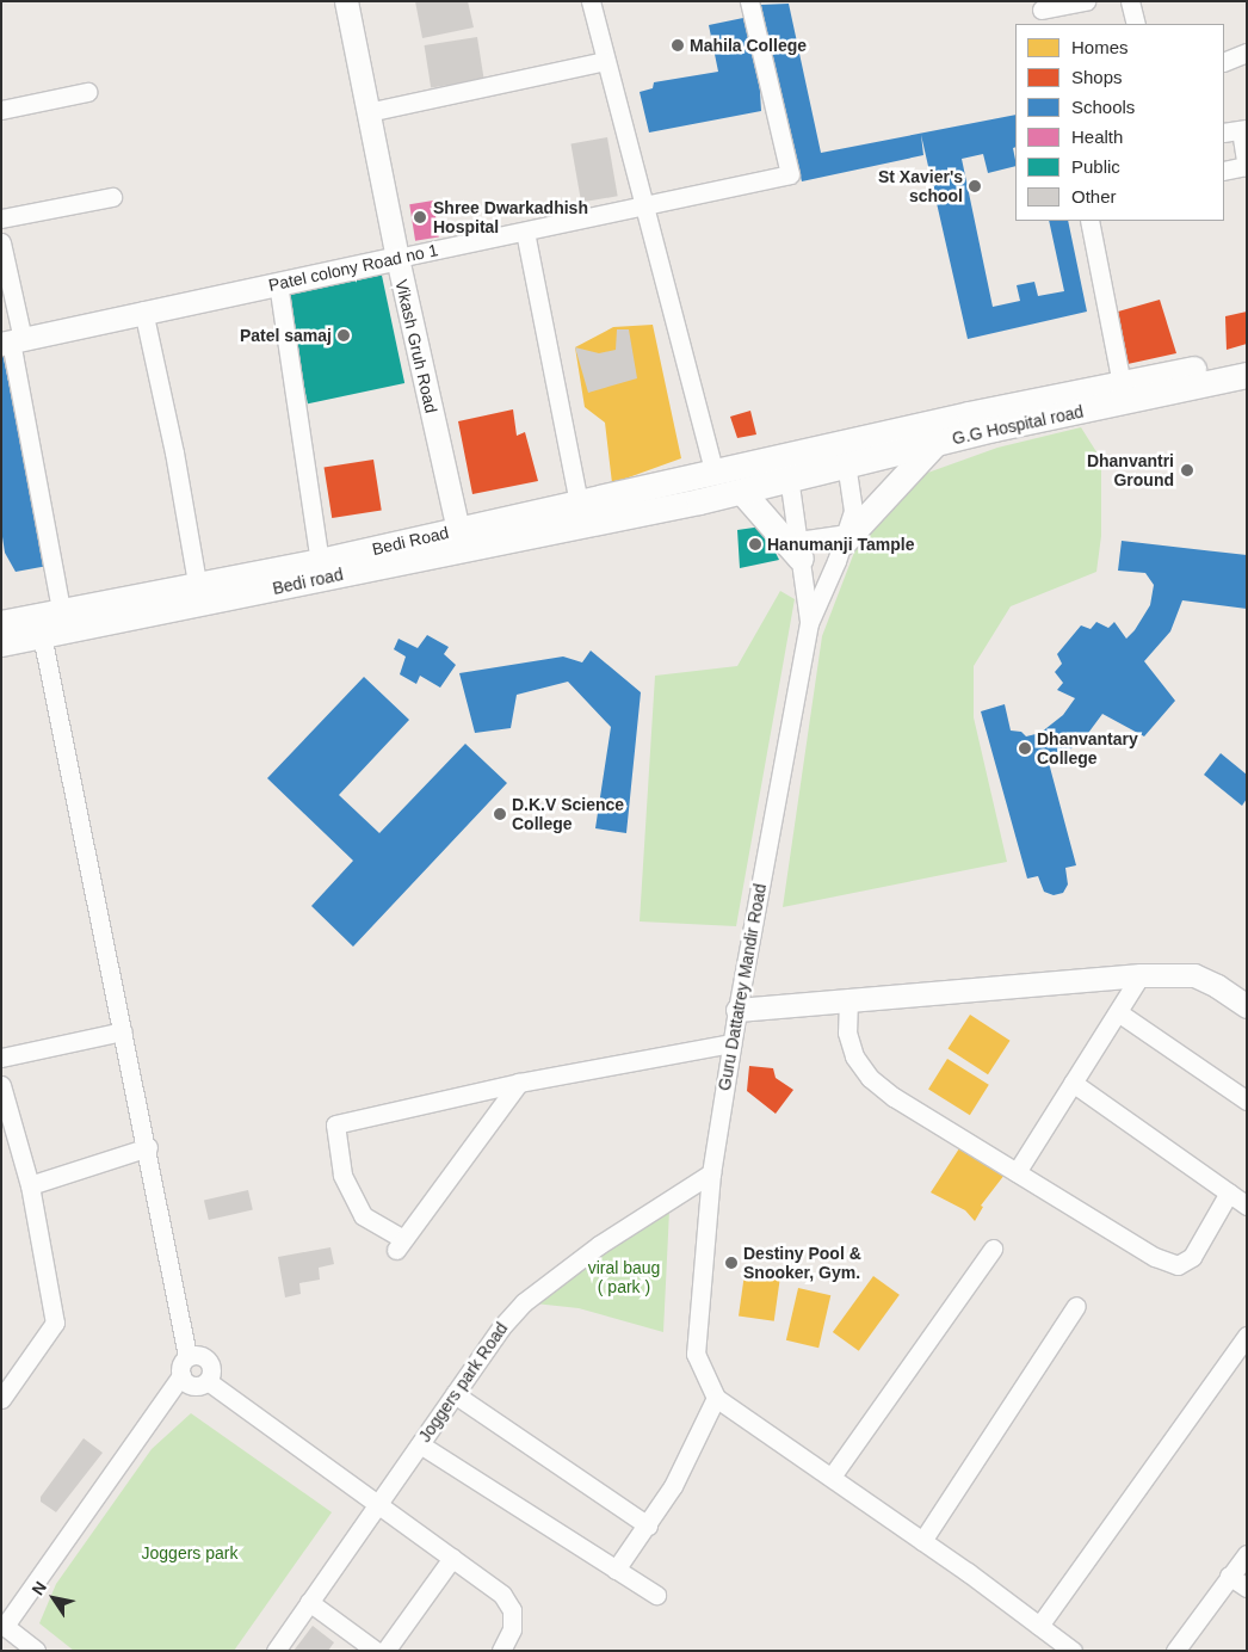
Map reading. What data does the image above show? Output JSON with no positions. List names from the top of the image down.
{
  "streets": {
    "main road": ["G.G Hospital road", "Bedi Road", "Bedi road"],
    "street": [
      "Patel colony Road no 1",
      "Vikash Gruh Road",
      "Guru Dattatrey Mandir Road",
      "Joggers park Road"
    ]
  },
  "crossings": [
    ["Patel colony Road no 1", "Vikash Gruh Road"],
    ["Vikash Gruh Road", "Bedi Road"],
    ["Vikash Gruh Road", "Bedi road"],
    ["G.G Hospital road", "Bedi Road"],
    ["G.G Hospital road", "Bedi road"],
    ["G.G Hospital road", "Guru Dattatrey Mandir Road"],
    ["Bedi Road", "Bedi road"],
    ["Bedi Road", "Guru Dattatrey Mandir Road"],
    ["Bedi road", "Guru Dattatrey Mandir Road"],
    ["Guru Dattatrey Mandir Road", "Joggers park Road"]
  ],
  "parks": ["viral baug ( park )", "Joggers park"],
  "places": [
    "Mahila College",
    "St Xavier's school",
    "Shree Dwarkadhish Hospital",
    "Patel samaj",
    "Dhanvantri Ground",
    "Hanumanji Tample",
    "Dhanvantary College",
    "D.K.V Science College",
    "Destiny Pool & Snooker, Gym."
  ],
  "legend": [
    "Homes",
    "Shops",
    "Schools",
    "Health",
    "Public",
    "Other"
  ],
  "north": "top left"
}
